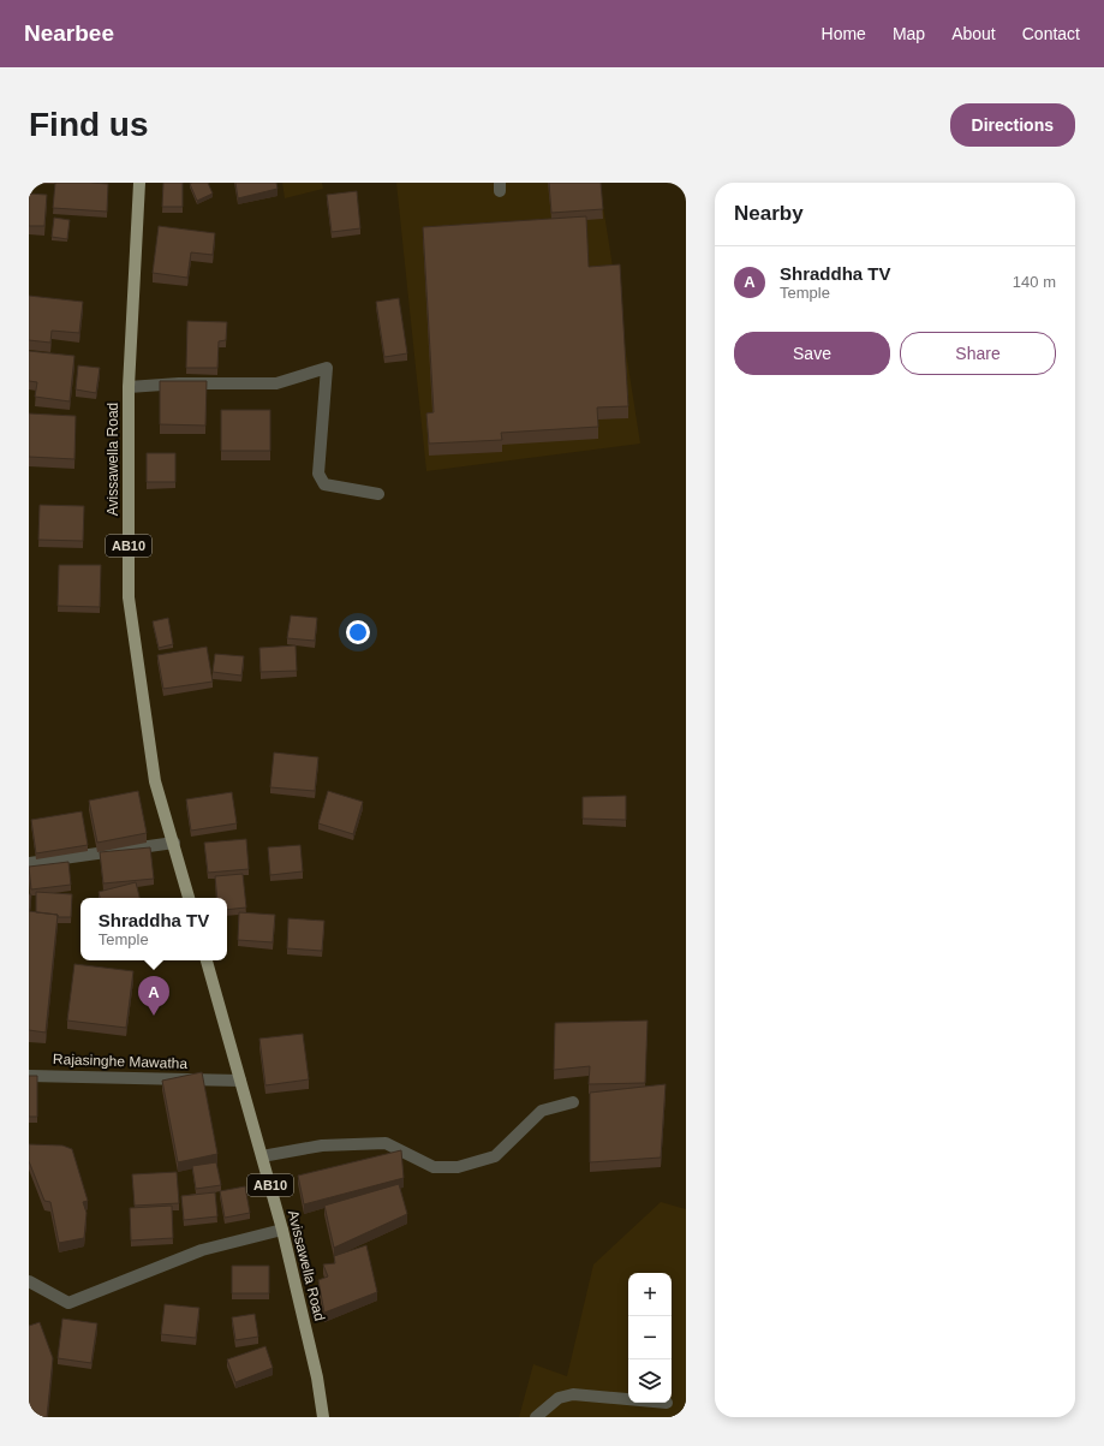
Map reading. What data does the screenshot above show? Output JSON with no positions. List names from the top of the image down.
{
  "streets": {
    "main road": ["Avissawella Road", "AB10"],
    "street": ["Rajasinghe Mawatha"]
  },
  "crossings": [
    ["Avissawella Road", "Rajasinghe Mawatha"]
  ],
  "page": {
    "header": "Nearbee",
    "nav": [
      "Home",
      "Map",
      "About",
      "Contact"
    ],
    "buttons": [
      "Directions",
      ["Save", "Share"]
    ],
    "title": "Find us",
    "heading": "Nearby",
    "list": [
      {
        "mark": "A",
        "name": "Shraddha TV",
        "note": "Temple",
        "value": "140 m"
      }
    ],
    "popup": ["Shraddha TV", "Temple"],
    "pins": "A",
    "map_buttons": ["+", "−"]
  }
}
